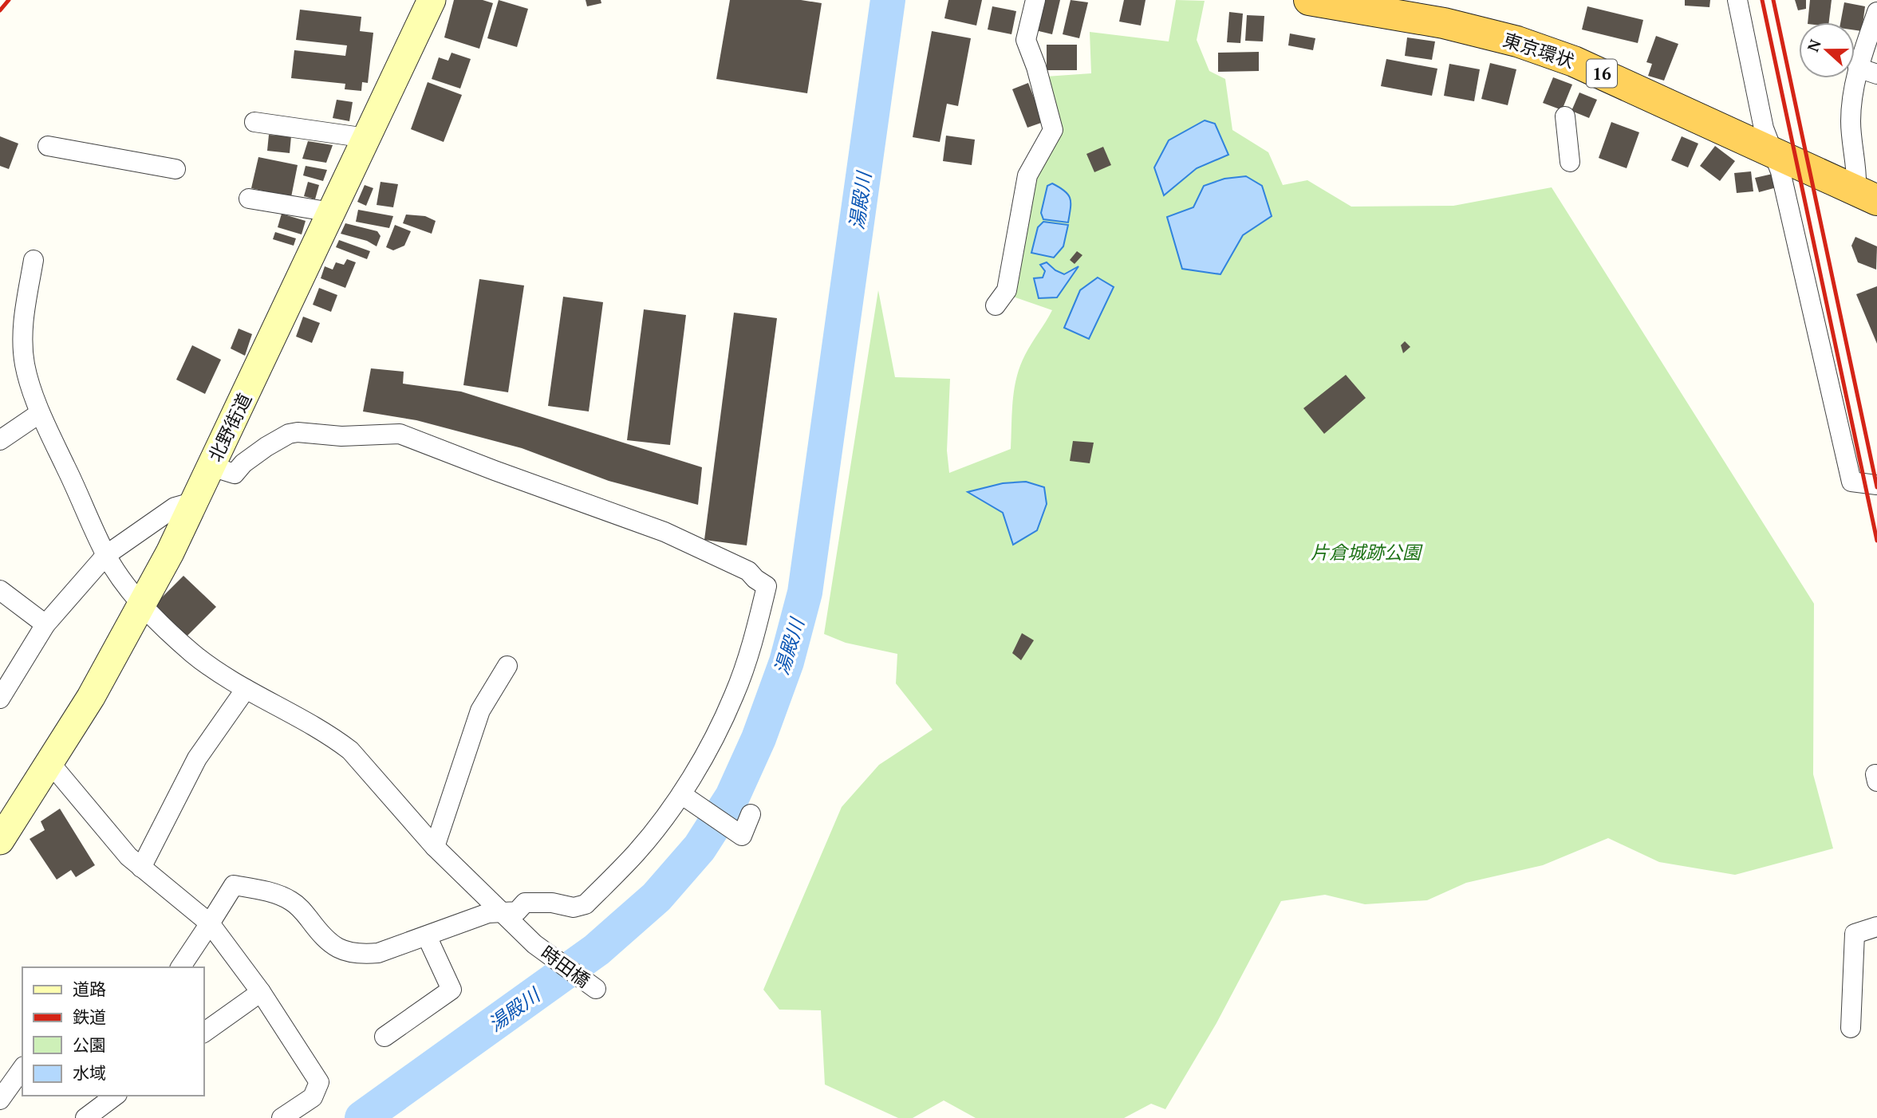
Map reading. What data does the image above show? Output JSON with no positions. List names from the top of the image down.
{
  "streets": {
    "highway": ["東京環状", "16"],
    "main road": ["北野街道"],
    "street": ["時田橋"]
  },
  "crossings": [
    ["北野街道", "時田橋"]
  ],
  "water": ["湯殿川"],
  "parks": ["片倉城跡公園"],
  "legend": [
    "道路",
    "鉄道",
    "公園",
    "水域"
  ],
  "north": "left"
}
